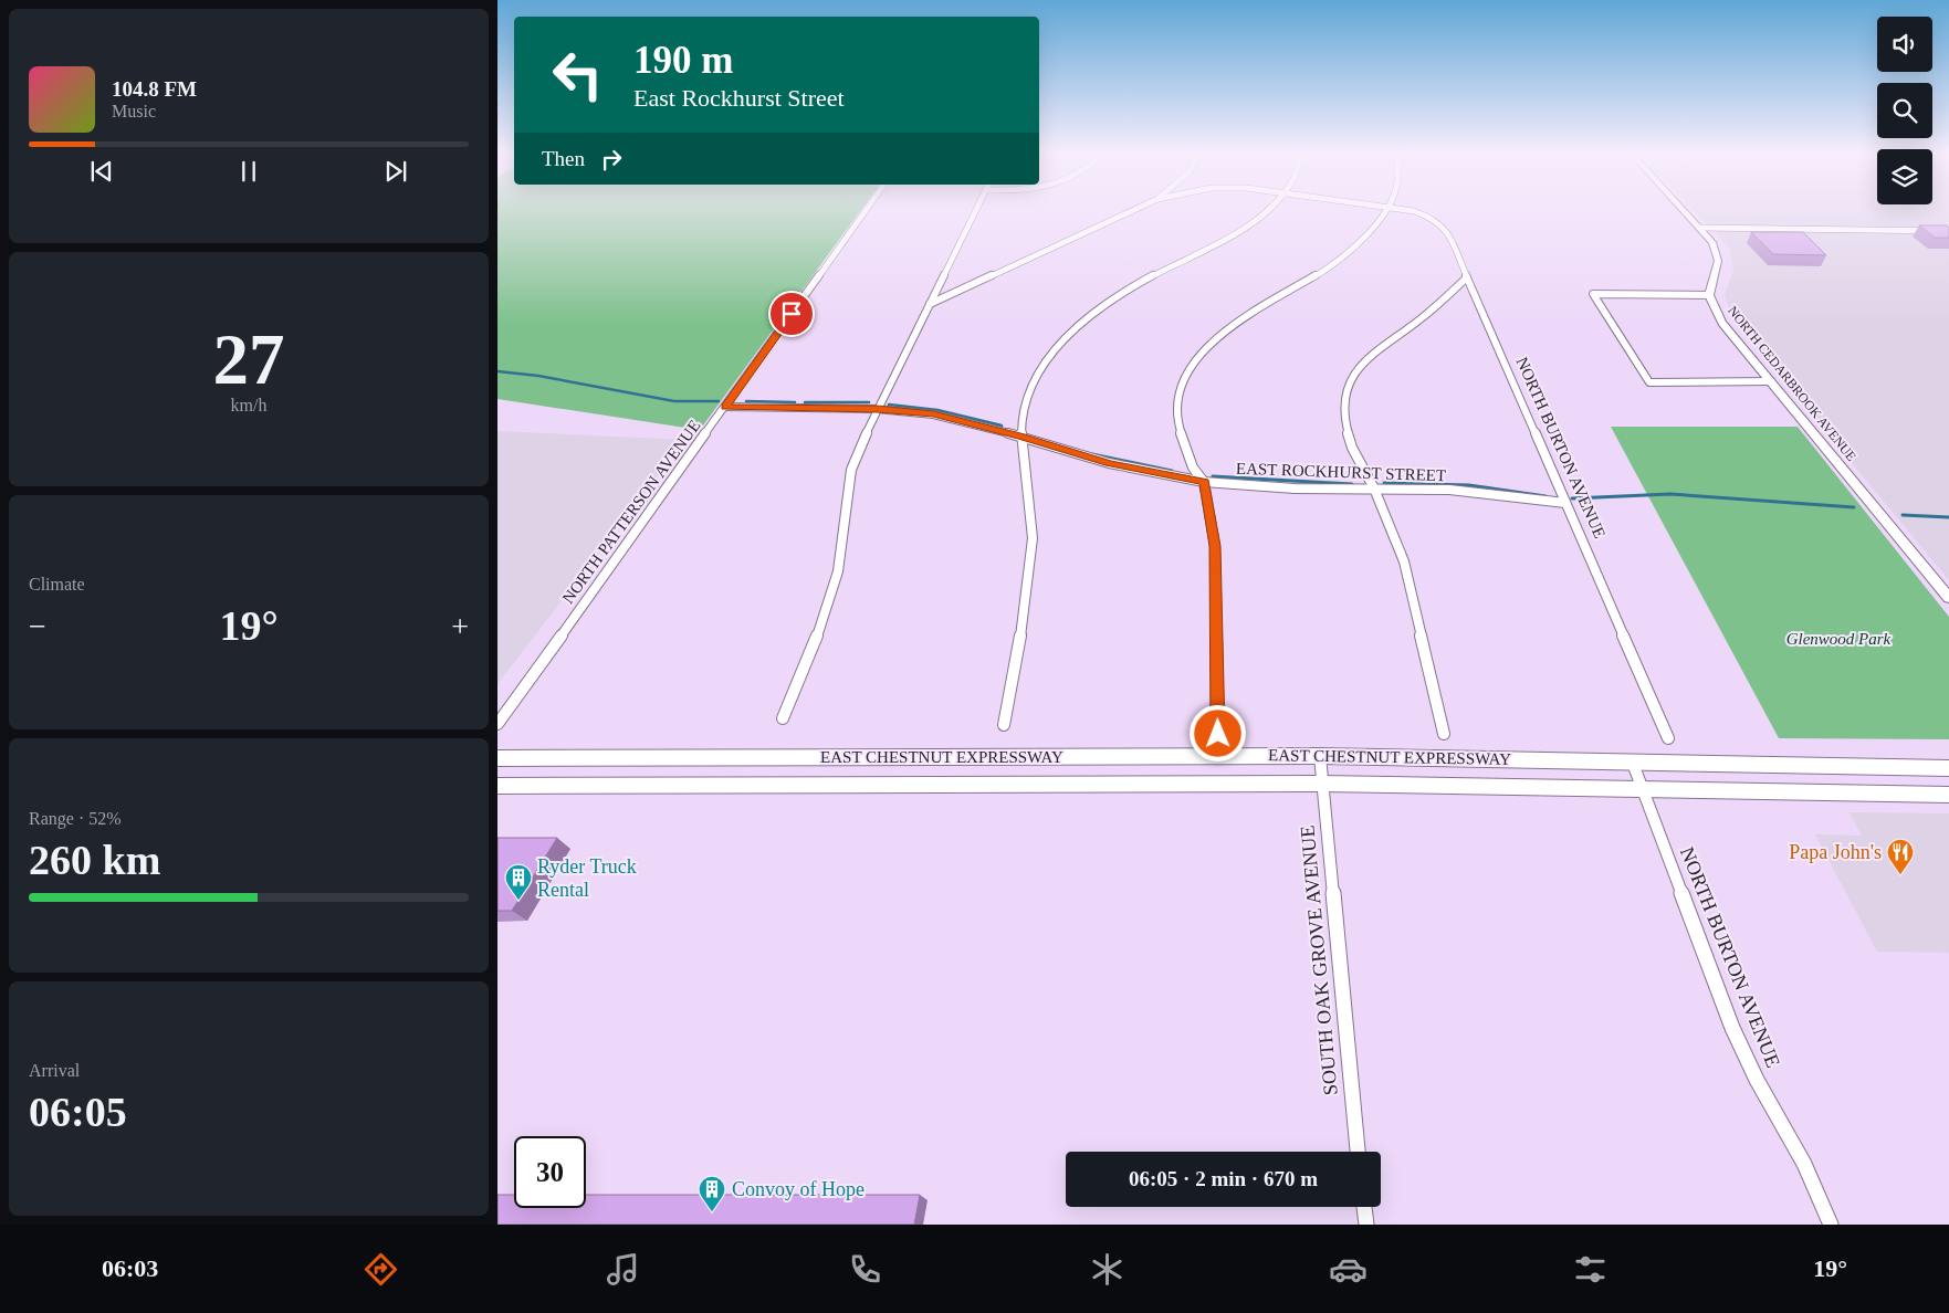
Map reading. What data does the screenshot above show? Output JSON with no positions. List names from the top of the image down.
{
  "streets": {
    "main road": ["EAST CHESTNUT EXPRESSWAY"],
    "street": [
      "NORTH CEDARBROOK AVENUE",
      "NORTH BURTON AVENUE",
      "EAST ROCKHURST STREET",
      "NORTH PATTERSON AVENUE",
      "SOUTH OAK GROVE AVENUE"
    ]
  },
  "crossings": [
    ["NORTH BURTON AVENUE", "EAST ROCKHURST STREET"],
    ["NORTH BURTON AVENUE", "EAST CHESTNUT EXPRESSWAY"],
    ["EAST ROCKHURST STREET", "NORTH PATTERSON AVENUE"],
    ["EAST CHESTNUT EXPRESSWAY", "SOUTH OAK GROVE AVENUE"]
  ],
  "parks": ["Glenwood Park"],
  "places": {
    "restaurant": ["Papa John's"],
    "building": ["Ryder Truck Rental", "Convoy of Hope"]
  },
  "page": {
    "turn": ["190 m", "East Rockhurst Street"],
    "song": ["104.8 FM", "Music"],
    "then": "Then",
    "tile": [
      ["27", "km/h"],
      "Climate",
      ["Range · 52%", "260 km"],
      ["Arrival", "06:05"]
    ],
    "heat": ["−", "19°", "+"],
    "limit": "30",
    "trip": "06:05 · 2 min · 670 m",
    "tabs": ["06:03", "19°"]
  }
}
